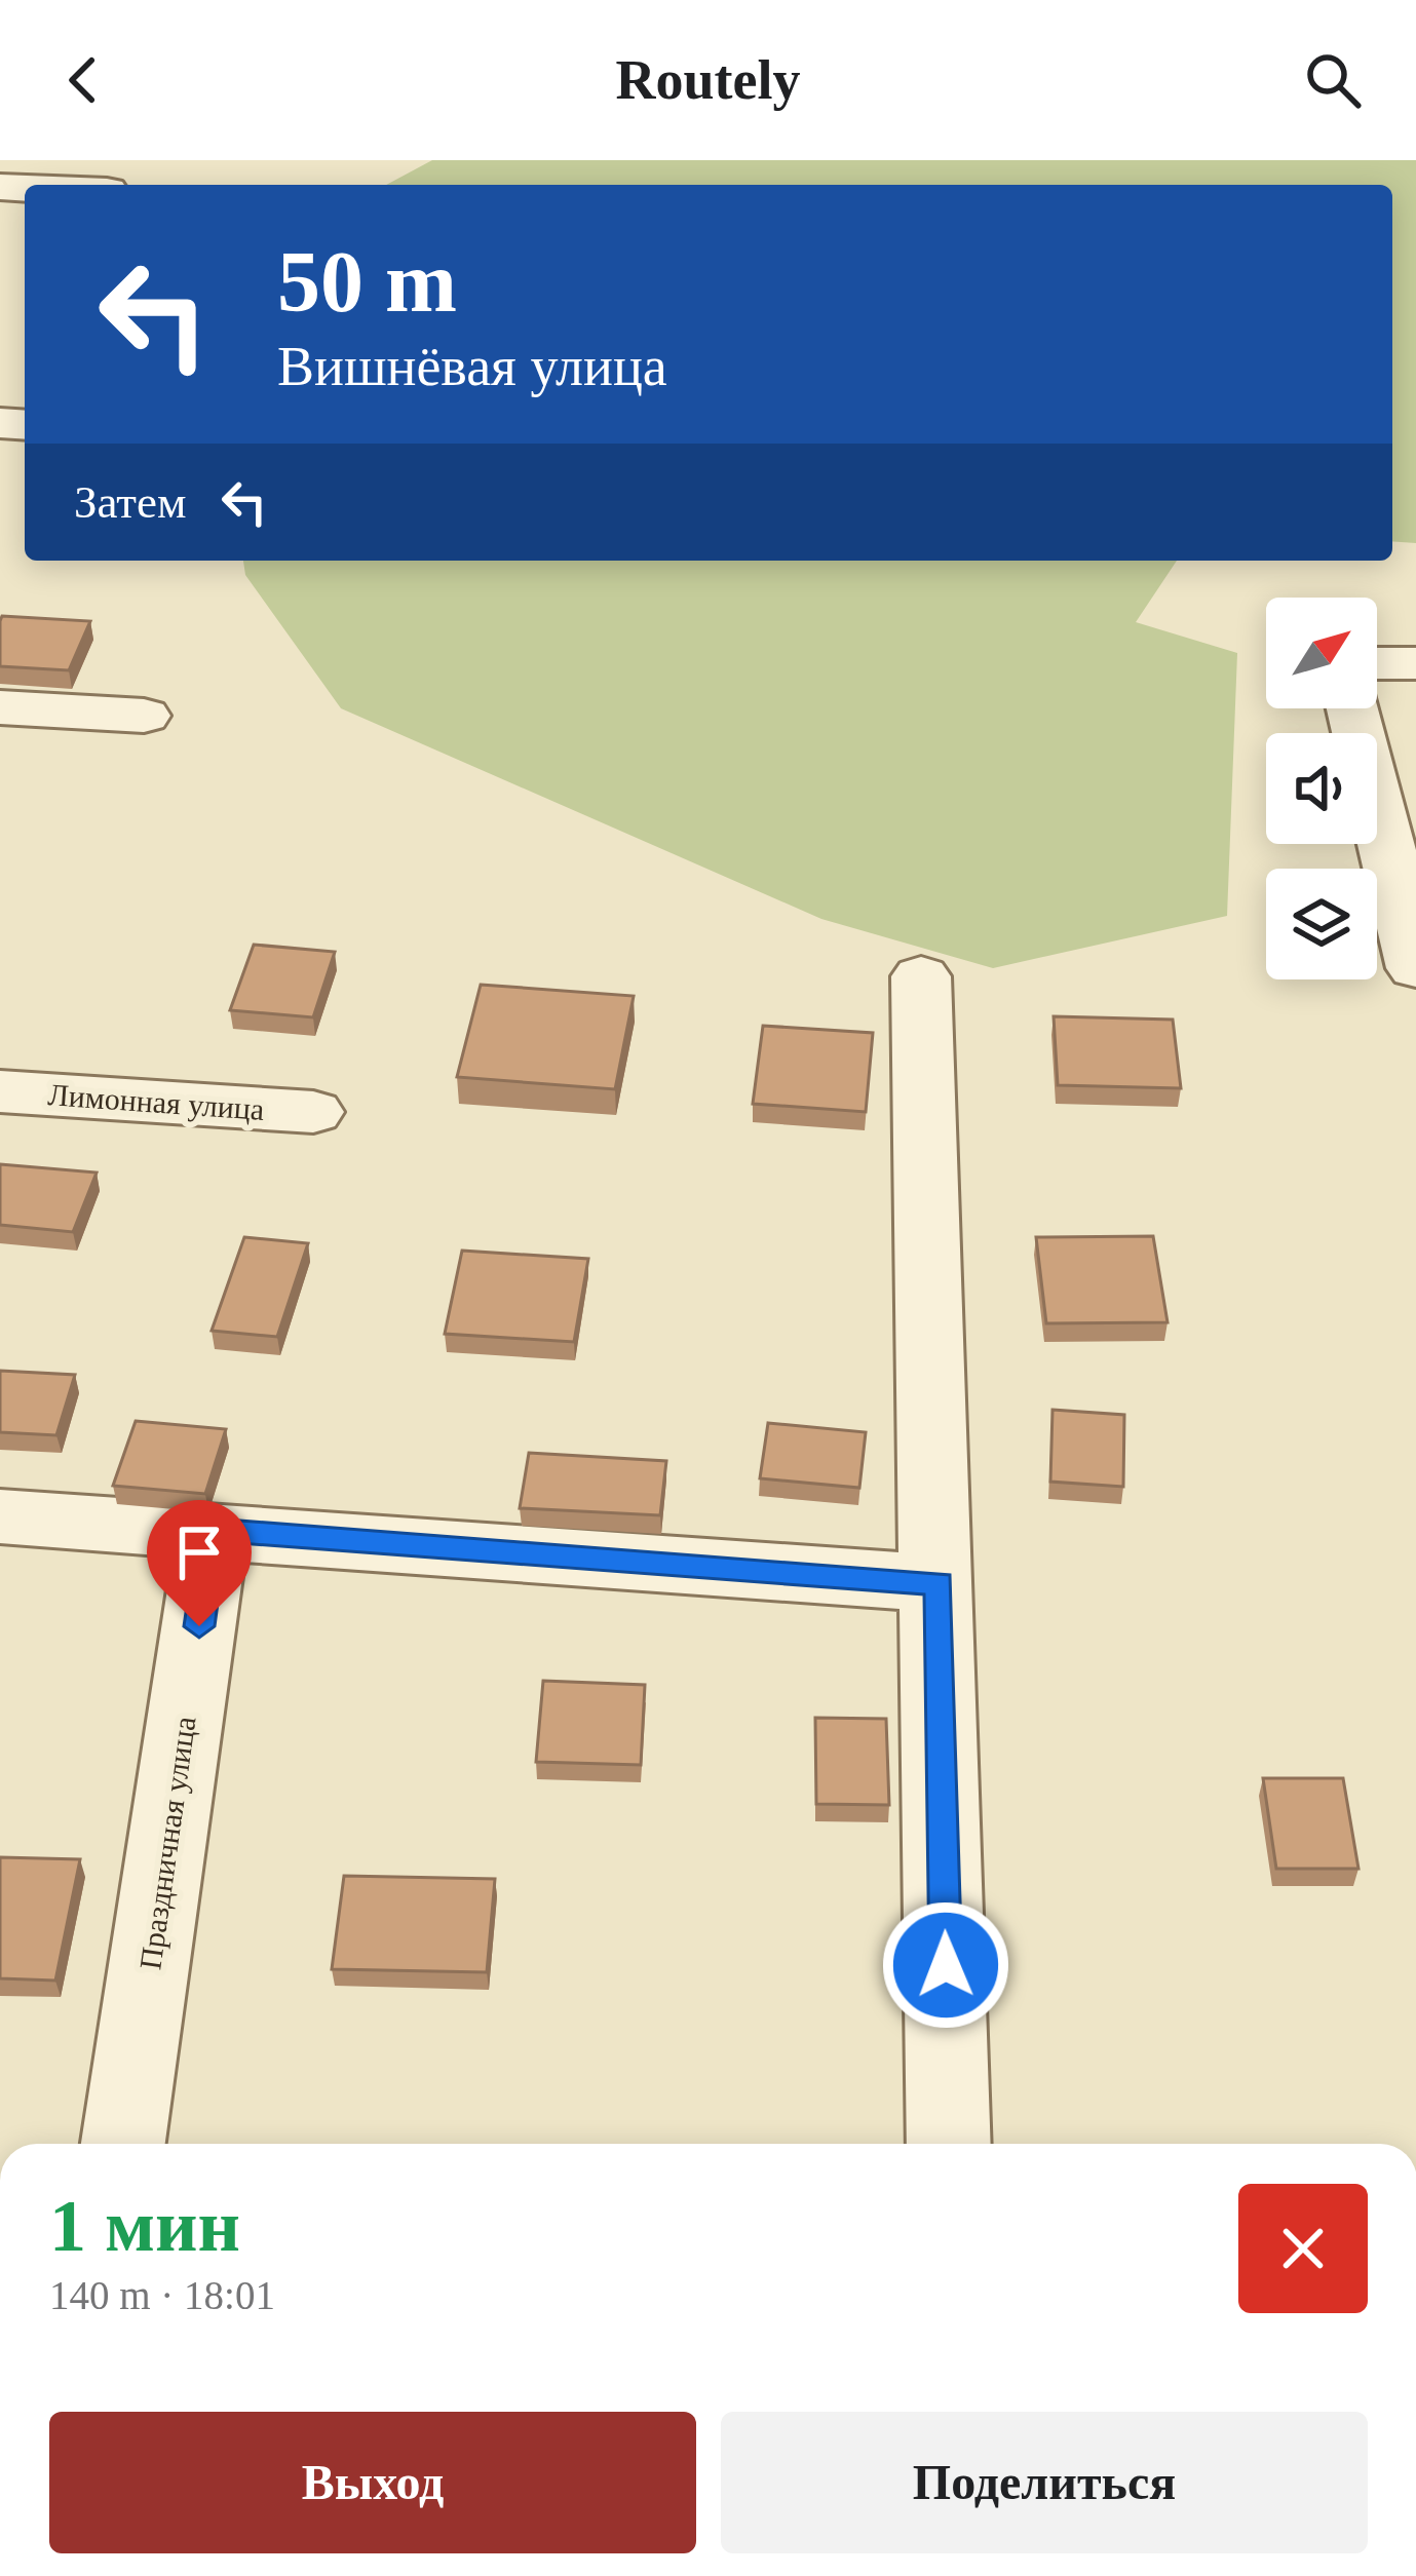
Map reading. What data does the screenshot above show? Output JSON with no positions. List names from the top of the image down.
{
  "streets": {
    "street": ["Лимонная улица", "Праздничная улица"]
  },
  "north": "top right",
  "page": {
    "header": "Routely",
    "turn": ["50 m", "Вишнёвая улица"],
    "then": "Затем",
    "heading": ["1 мин", "140 m · 18:01"],
    "buttons": ["Выход", "Поделиться"]
  }
}
